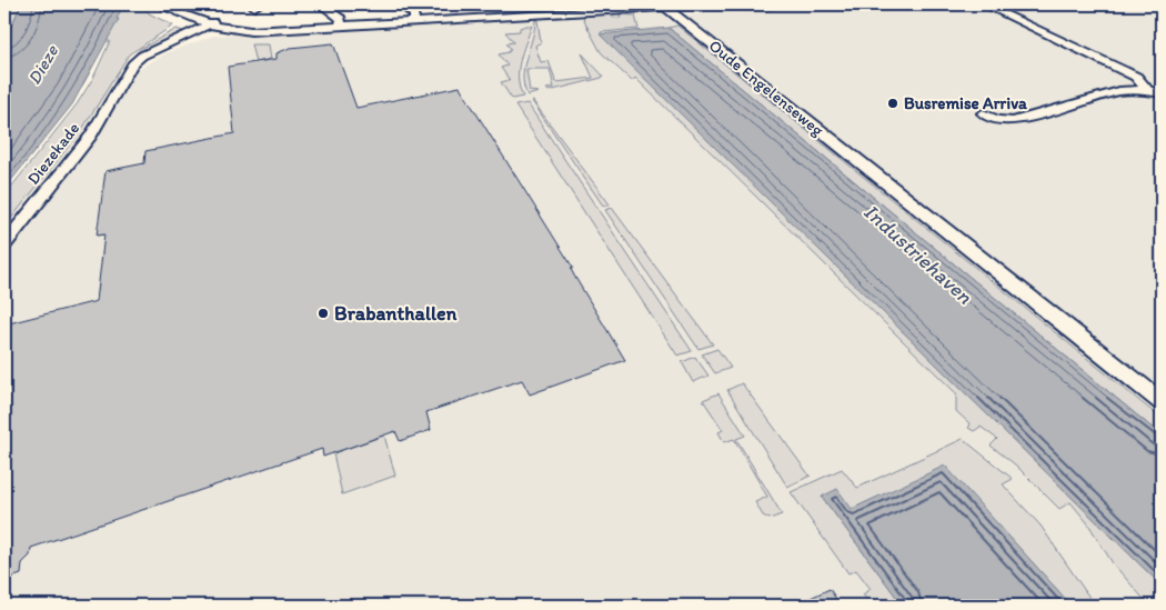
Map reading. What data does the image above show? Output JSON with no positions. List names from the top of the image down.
{
  "streets": {
    "street": ["Oude Engelenseweg", "Diezekade"]
  },
  "water": ["Dieze", "Industriehaven"],
  "places": ["Busremise Arriva", "Brabanthallen"]
}
